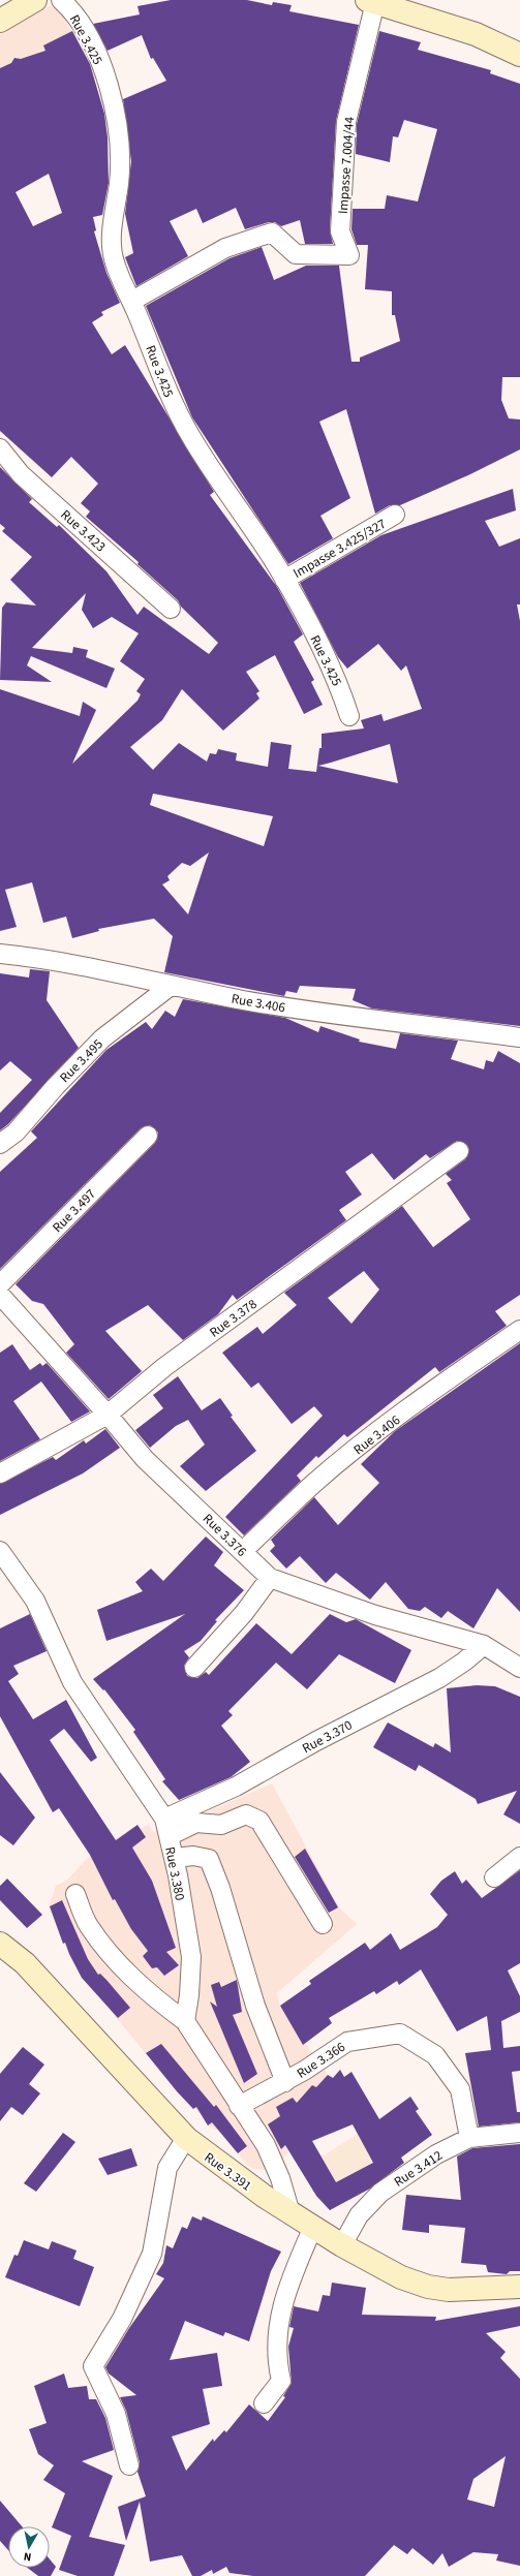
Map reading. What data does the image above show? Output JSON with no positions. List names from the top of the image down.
{
  "streets": {
    "main road": ["Rue 3.391"],
    "street": [
      "Rue 3.425",
      "Impasse 7.004/44",
      "Rue 3.423",
      "Impasse 3.425/327",
      "Rue 3.406",
      "Rue 3.495",
      "Rue 3.497",
      "Rue 3.378",
      "Rue 3.376",
      "Rue 3.370",
      "Rue 3.380",
      "Rue 3.366",
      "Rue 3.412"
    ]
  },
  "crossings": [
    ["Rue 3.425", "Impasse 7.004/44"],
    ["Rue 3.425", "Impasse 3.425/327"],
    ["Rue 3.406", "Rue 3.495"],
    ["Rue 3.406", "Rue 3.376"],
    ["Rue 3.378", "Rue 3.376"],
    ["Rue 3.376", "Rue 3.370"],
    ["Rue 3.370", "Rue 3.380"],
    ["Rue 3.366", "Rue 3.412"],
    ["Rue 3.412", "Rue 3.391"]
  ],
  "north": "bottom"
}
